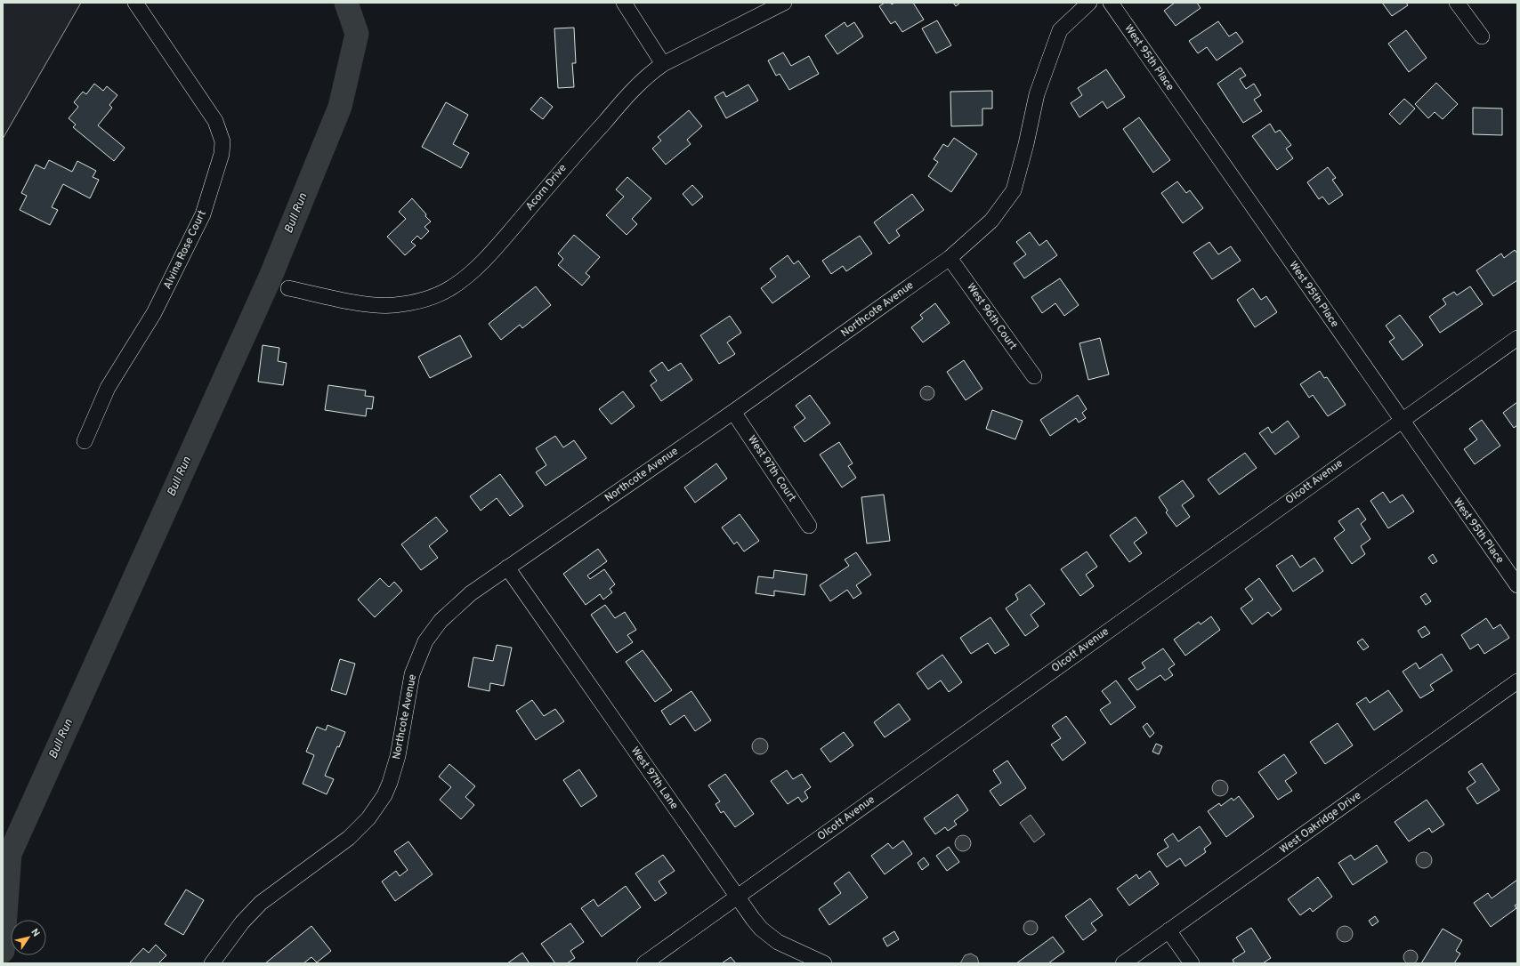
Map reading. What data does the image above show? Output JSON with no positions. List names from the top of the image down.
{
  "streets": {
    "street": [
      "West 95th Place",
      "Acorn Drive",
      "Alvina Rose Court",
      "Northcote Avenue",
      "West 96th Court",
      "West 97th Court",
      "Olcott Avenue",
      "West 97th Lane",
      "West Oakridge Drive"
    ]
  },
  "crossings": [
    ["West 95th Place", "Olcott Avenue"],
    ["Northcote Avenue", "West 96th Court"],
    ["Northcote Avenue", "West 97th Court"],
    ["Northcote Avenue", "West 97th Lane"],
    ["Olcott Avenue", "West 97th Lane"]
  ],
  "water": ["Bull Run"],
  "north": "top right"
}
